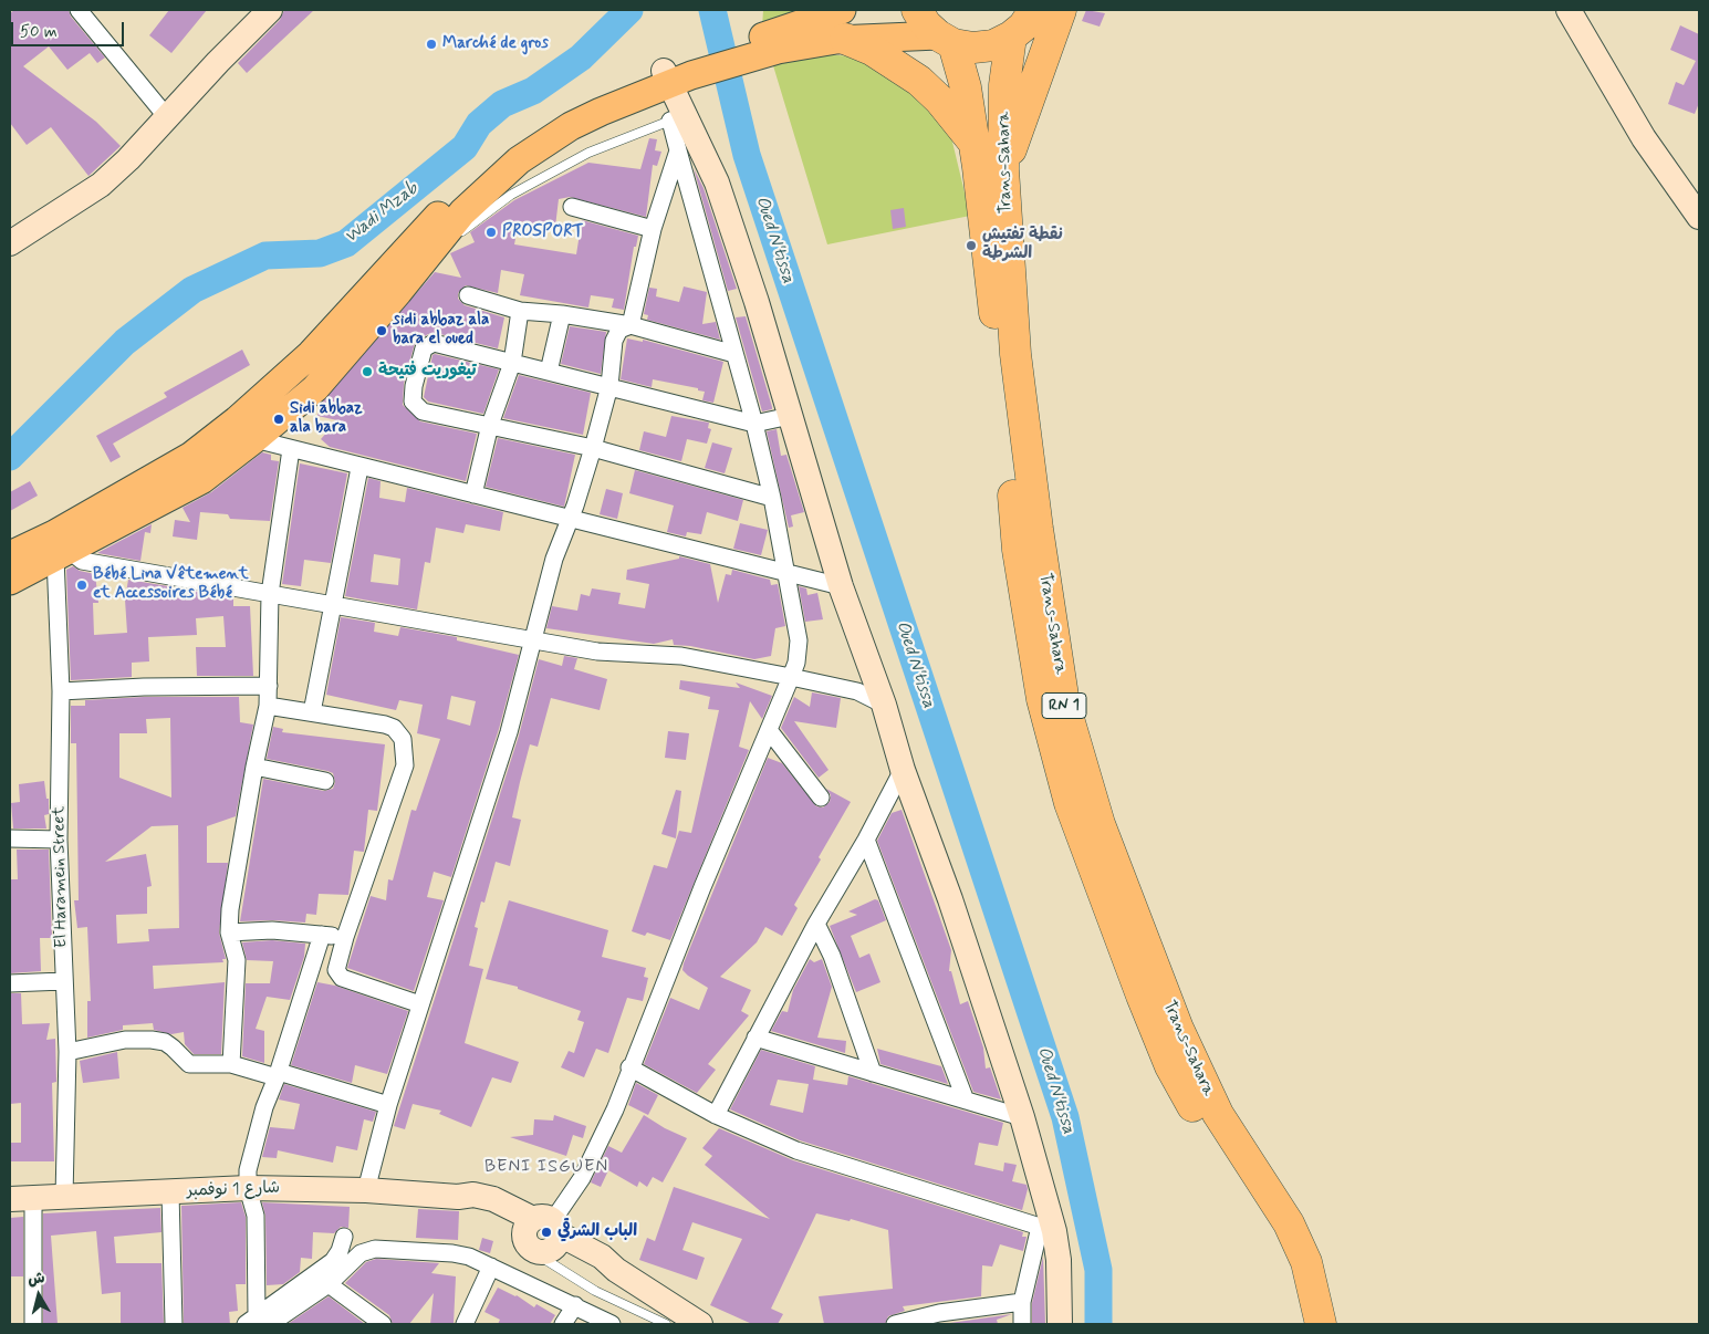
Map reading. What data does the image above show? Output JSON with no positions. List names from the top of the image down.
{
  "streets": {
    "highway": ["Trans-Sahara", "RN 1"],
    "main road": ["شارع 1 نوفمبر"],
    "street": ["El Haramein Street"]
  },
  "crossings": [
    ["El Haramein Street", "شارع 1 نوفمبر"]
  ],
  "districts": ["BENI ISGUEN"],
  "water": ["Wadi Mzab", "Oued N'tissa"],
  "places": [
    "Marché de gros",
    "PROSPORT",
    "نقطة تفتيش الشرطة",
    "sidi abbaz ala bara el oued",
    "تيغوريت فتيحة",
    "Sidi abbaz ala bara",
    "Bébé Lina Vêtement et Accessoires Bébé",
    "الباب الشرقي"
  ],
  "scale_bar": "50 m",
  "north": "top"
}
